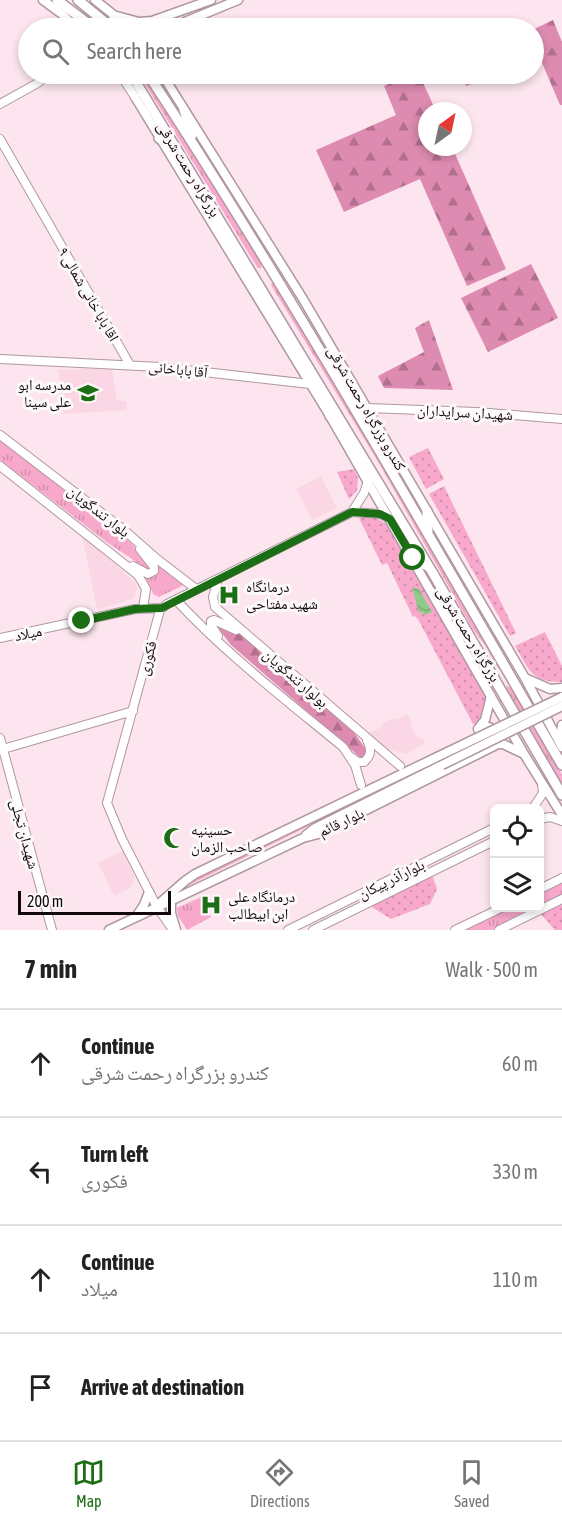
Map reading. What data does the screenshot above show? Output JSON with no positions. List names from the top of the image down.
{
  "streets": {
    "highway": ["بزرگراه رحمت شرقی"],
    "main road": ["کندرو بزرگراه رحمت شرقی", "بلوار قائم"],
    "street": [
      "۹ اقا بابا خانی شمالی",
      "آقا باباخانی",
      "شهیدان سرایداران",
      "بلوار تندگویان",
      "میلاد",
      "فکوری",
      "بولوار تندگویان",
      "شهیدان تجلی",
      "بلوارآذر پیکان"
    ]
  },
  "crossings": [
    ["۹ اقا بابا خانی شمالی", "آقا باباخانی"],
    ["کندرو بزرگراه رحمت شرقی", "شهیدان سرایداران"],
    ["بلوار تندگویان", "میلاد"],
    ["میلاد", "فکوری"],
    ["فکوری", "بلوار قائم"]
  ],
  "places": {
    "school or university": ["مدرسه ابو علی سینا"],
    "hospital": ["درمانگاه شهید مفتاحی", "درمانگاه علی ابن ابیطالب"],
    "mosque": ["حسینیه صاحب الزمان"]
  },
  "scale_bar": "200 m",
  "north": "top right",
  "page": {
    "search": "Search here",
    "scale": "200 m",
    "heading": ["7 min", "Walk · 500 m"],
    "list": [
      ["Continue", "کندرو بزرگراه رحمت شرقی", "60 m"],
      ["Turn left", "فکوری", "330 m"],
      ["Continue", "میلاد", "110 m"],
      "Arrive at destination"
    ],
    "nav": ["Map", "Directions", "Saved"]
  }
}
